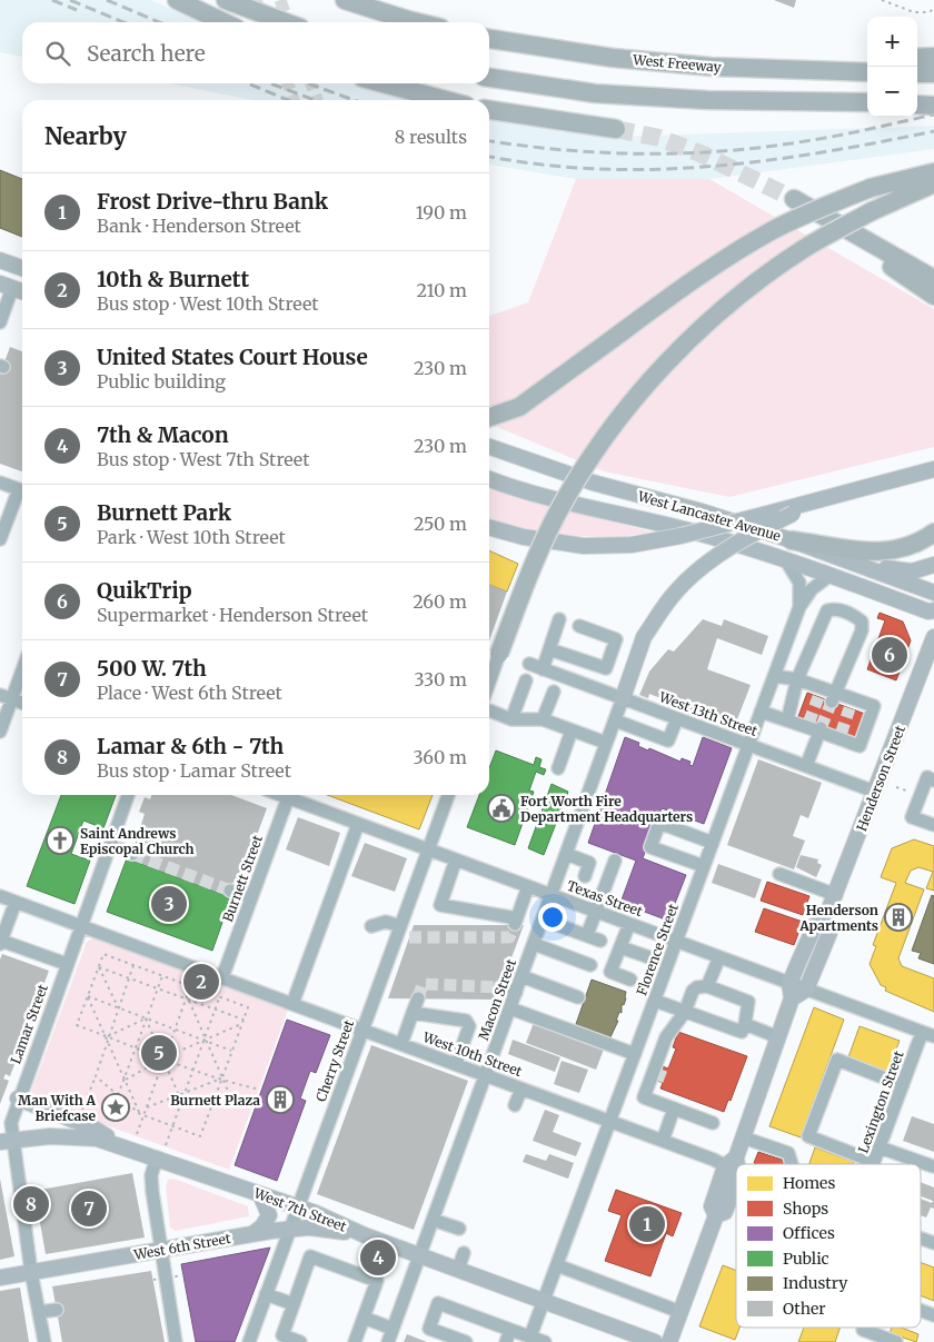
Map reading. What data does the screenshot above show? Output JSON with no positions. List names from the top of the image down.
{
  "streets": {
    "highway": ["West Freeway"],
    "main road": [
      "West Lancaster Avenue",
      "Henderson Street",
      "West 7th Street",
      "West 6th Street"
    ],
    "street": [
      "West 13th Street",
      "Burnett Street",
      "Texas Street",
      "Florence Street",
      "Macon Street",
      "Lamar Street",
      "West 10th Street",
      "Cherry Street",
      "Lexington Street"
    ]
  },
  "crossings": [
    ["West Lancaster Avenue", "Florence Street"],
    ["West 13th Street", "Henderson Street"],
    ["West 13th Street", "Florence Street"],
    ["West 13th Street", "Macon Street"],
    ["Henderson Street", "Texas Street"],
    ["Henderson Street", "West 10th Street"],
    ["Burnett Street", "West 10th Street"],
    ["Texas Street", "Florence Street"],
    ["Texas Street", "Macon Street"],
    ["Texas Street", "Cherry Street"],
    ["Florence Street", "West 10th Street"],
    ["Florence Street", "West 7th Street"],
    ["Macon Street", "West 10th Street"],
    ["Macon Street", "West 7th Street"],
    ["Lamar Street", "West 10th Street"],
    ["Lamar Street", "West 7th Street"],
    ["Lamar Street", "West 6th Street"],
    ["West 10th Street", "Cherry Street"],
    ["Cherry Street", "West 7th Street"],
    ["Cherry Street", "West 6th Street"],
    ["West 7th Street", "West 6th Street"]
  ],
  "places": {
    "public building": ["Fort Worth Fire Department Headquarters"],
    "church": ["Saint Andrews Episcopal Church"],
    "building": ["Henderson Apartments", "Burnett Plaza"],
    "place": ["Man With A Briefcase"]
  },
  "legend": [
    "Homes",
    "Shops",
    "Offices",
    "Public",
    "Industry",
    "Other"
  ],
  "page": {
    "map_buttons": ["+", "−"],
    "search": "Search here",
    "heading": ["Nearby", "8 results"],
    "list": [
      {
        "mark": "1",
        "name": "Frost Drive-thru Bank",
        "note": "Bank · Henderson Street",
        "value": "190 m"
      },
      {
        "mark": "2",
        "name": "10th & Burnett",
        "note": "Bus stop · West 10th Street",
        "value": "210 m"
      },
      {
        "mark": "3",
        "name": "United States Court House",
        "note": "Public building",
        "value": "230 m"
      },
      {
        "mark": "4",
        "name": "7th & Macon",
        "note": "Bus stop · West 7th Street",
        "value": "230 m"
      },
      {
        "mark": "5",
        "name": "Burnett Park",
        "note": "Park · West 10th Street",
        "value": "250 m"
      },
      {
        "mark": "6",
        "name": "QuikTrip",
        "note": "Supermarket · Henderson Street",
        "value": "260 m"
      },
      {
        "mark": "7",
        "name": "500 W. 7th",
        "note": "Place · West 6th Street",
        "value": "330 m"
      },
      {
        "mark": "8",
        "name": "Lamar & 6th - 7th",
        "note": "Bus stop · Lamar Street",
        "value": "360 m"
      }
    ],
    "pins": [
      "6",
      "3",
      "2",
      "5",
      "8",
      "7",
      "1",
      "4"
    ]
  }
}
